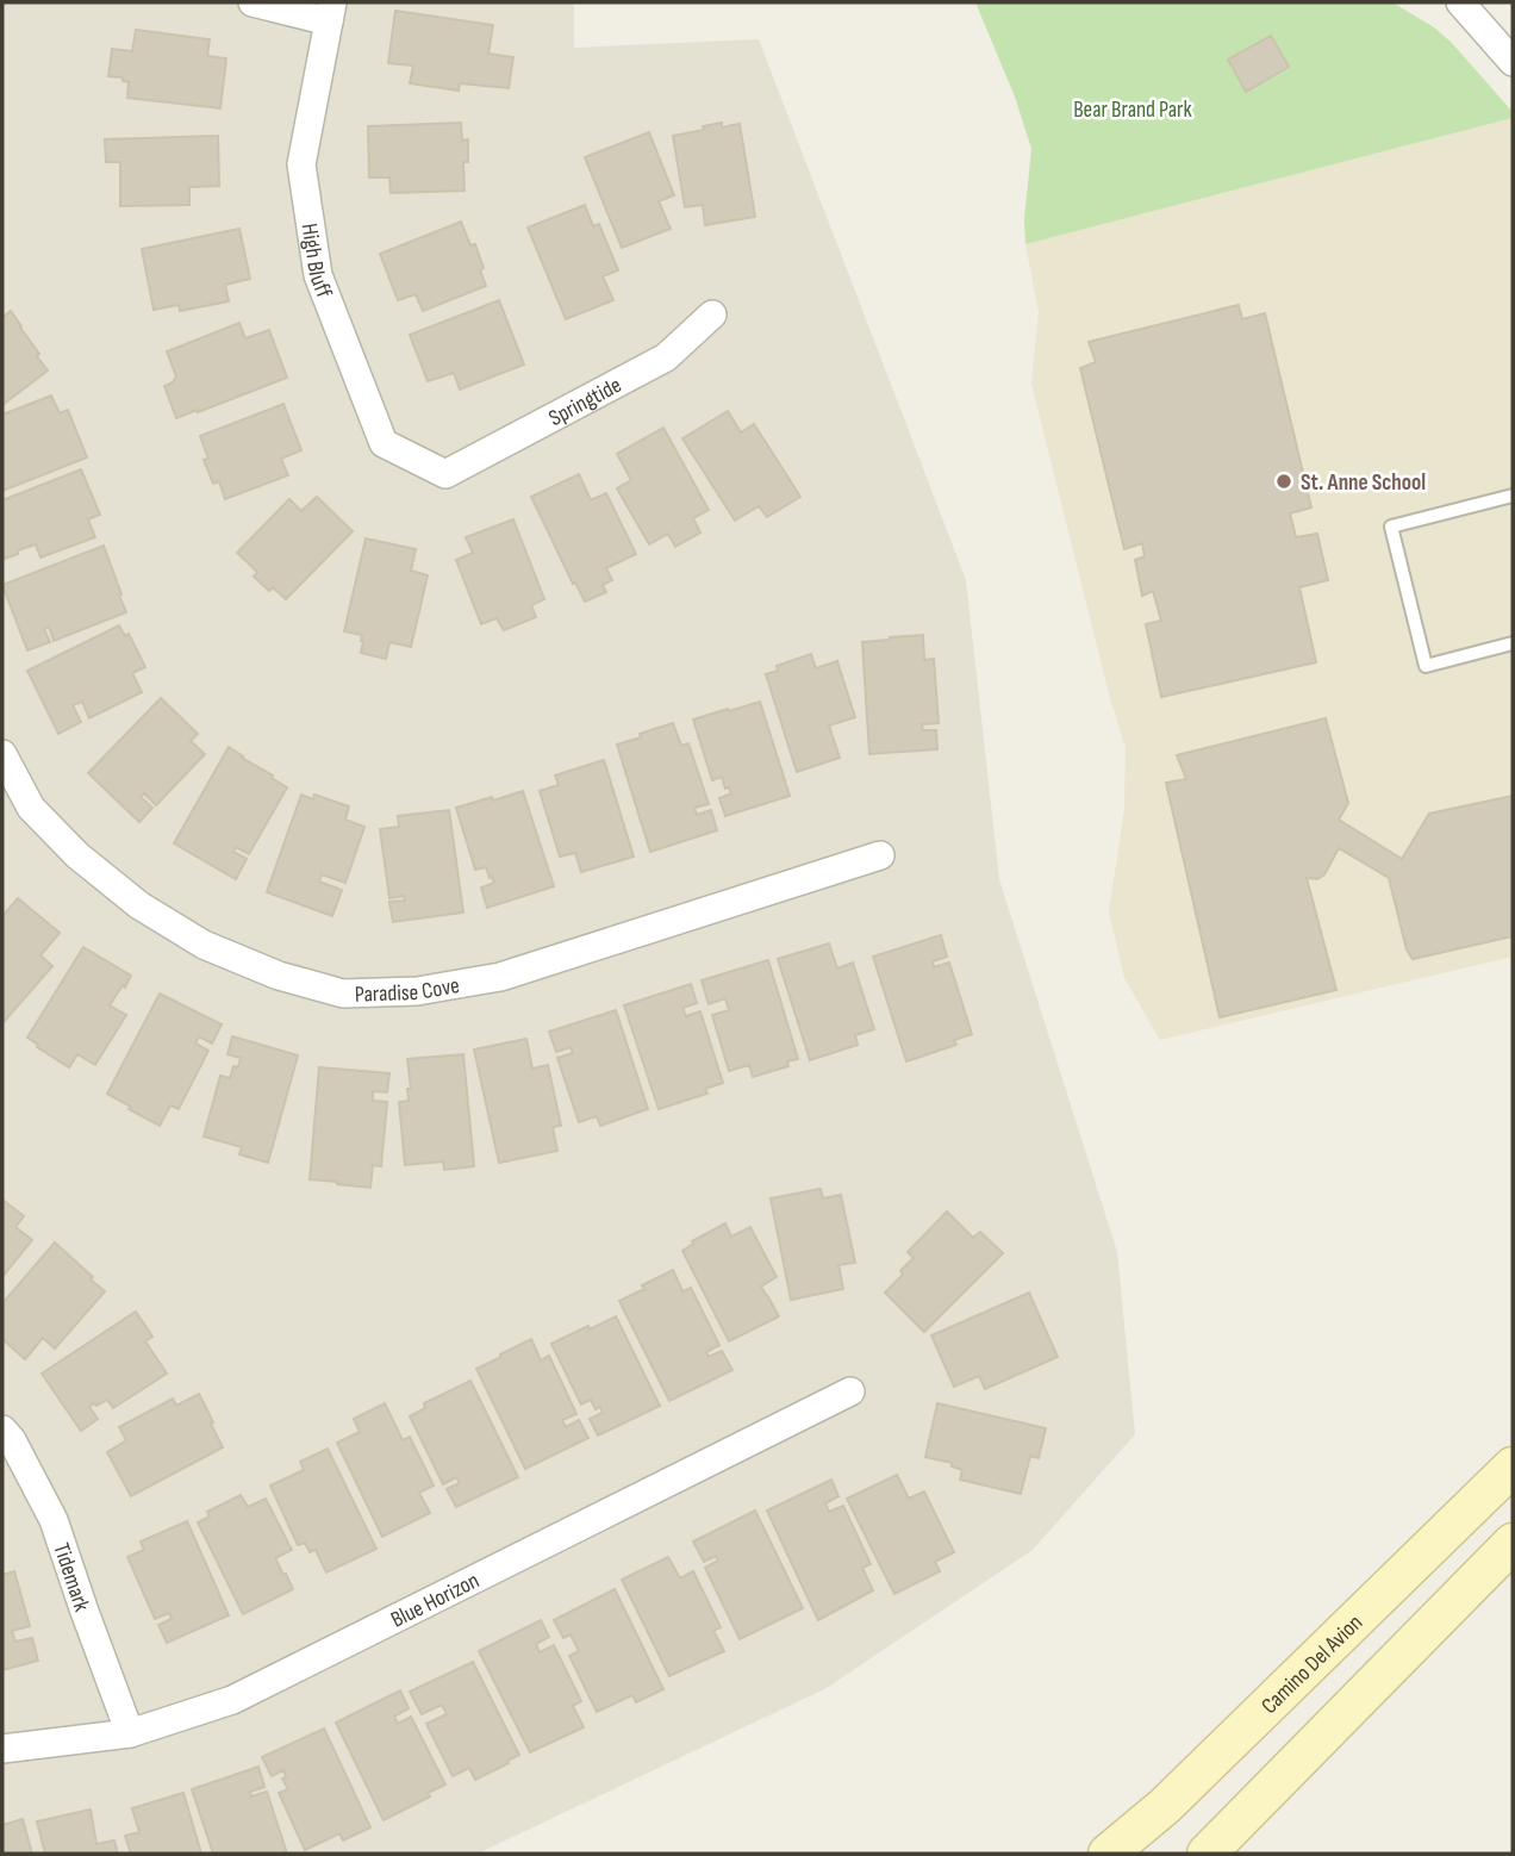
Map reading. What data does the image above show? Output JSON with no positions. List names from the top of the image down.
{
  "streets": {
    "main road": ["Camino Del Avion"],
    "street": [
      "High Bluff",
      "Springtide",
      "Paradise Cove",
      "Tidemark",
      "Blue Horizon"
    ]
  },
  "crossings": [
    ["High Bluff", "Springtide"],
    ["Tidemark", "Blue Horizon"]
  ],
  "parks": ["Bear Brand Park"],
  "places": ["St. Anne School"]
}
